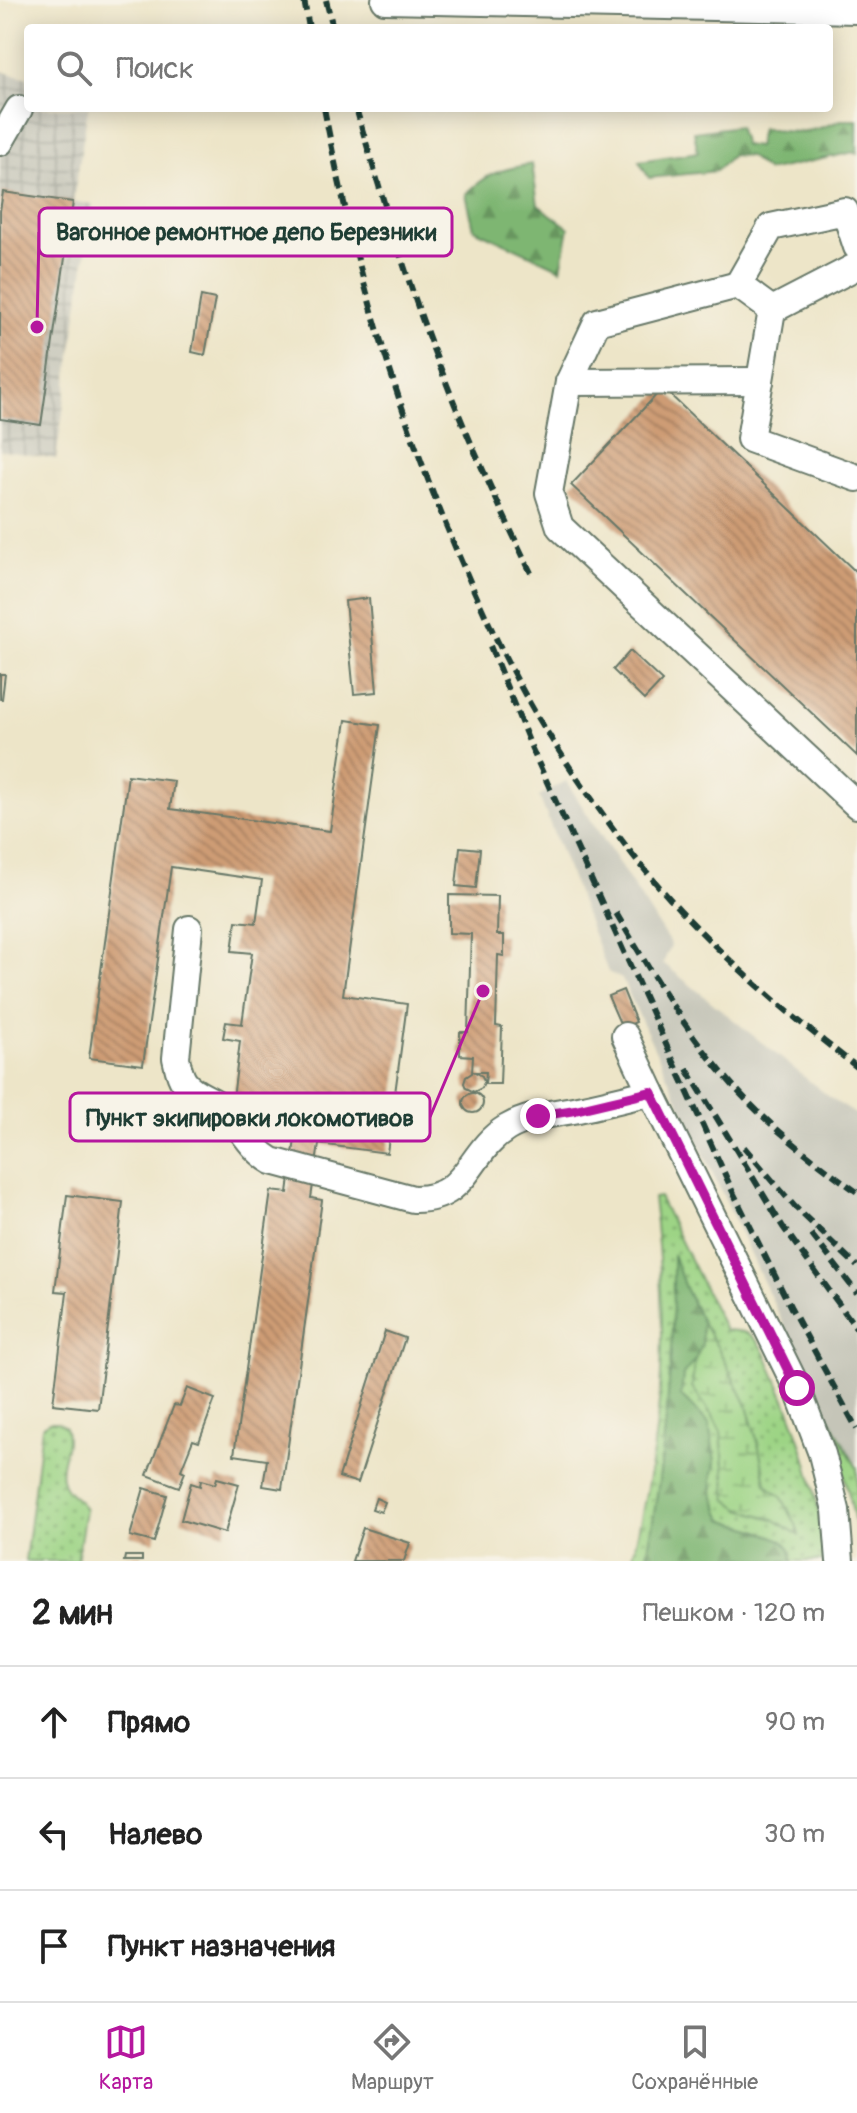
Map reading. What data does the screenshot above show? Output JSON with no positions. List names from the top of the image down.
{
  "places": ["Вагонное ремонтное депо Березники", "Пункт экипировки локомотивов"],
  "page": {
    "search": "Поиск",
    "heading": ["2 мин", "Пешком · 120 m"],
    "list": [
      ["Прямо", "90 m"],
      ["Налево", "30 m"],
      "Пункт назначения"
    ],
    "nav": ["Карта", "Маршрут", "Сохранённые"]
  }
}
